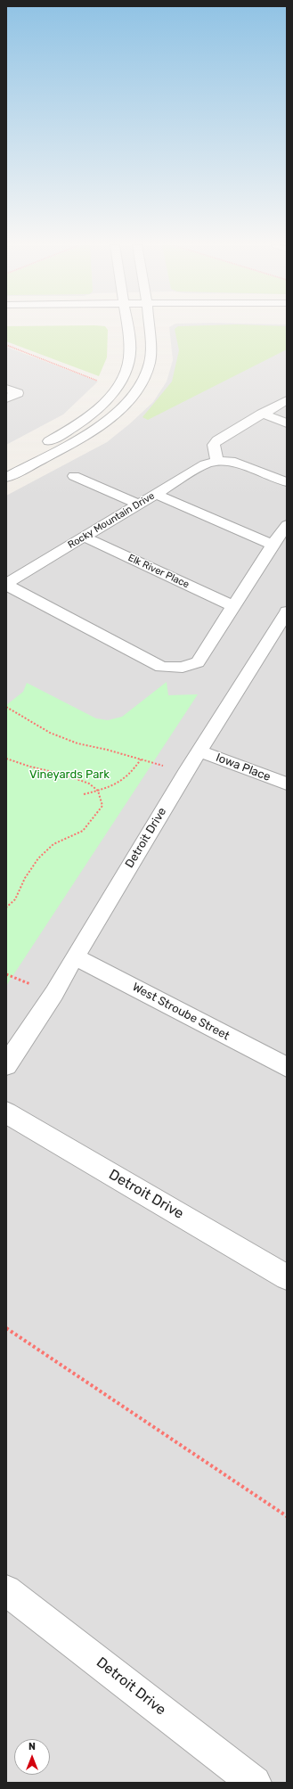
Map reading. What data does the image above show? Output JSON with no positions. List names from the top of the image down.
{
  "streets": {
    "street": [
      "Rocky Mountain Drive",
      "Elk River Place",
      "Iowa Place",
      "Detroit Drive",
      "West Stroube Street"
    ]
  },
  "crossings": [
    ["Rocky Mountain Drive", "Elk River Place"],
    ["Iowa Place", "Detroit Drive"],
    ["Detroit Drive", "West Stroube Street"]
  ],
  "parks": ["Vineyards Park"],
  "north": "top"
}
